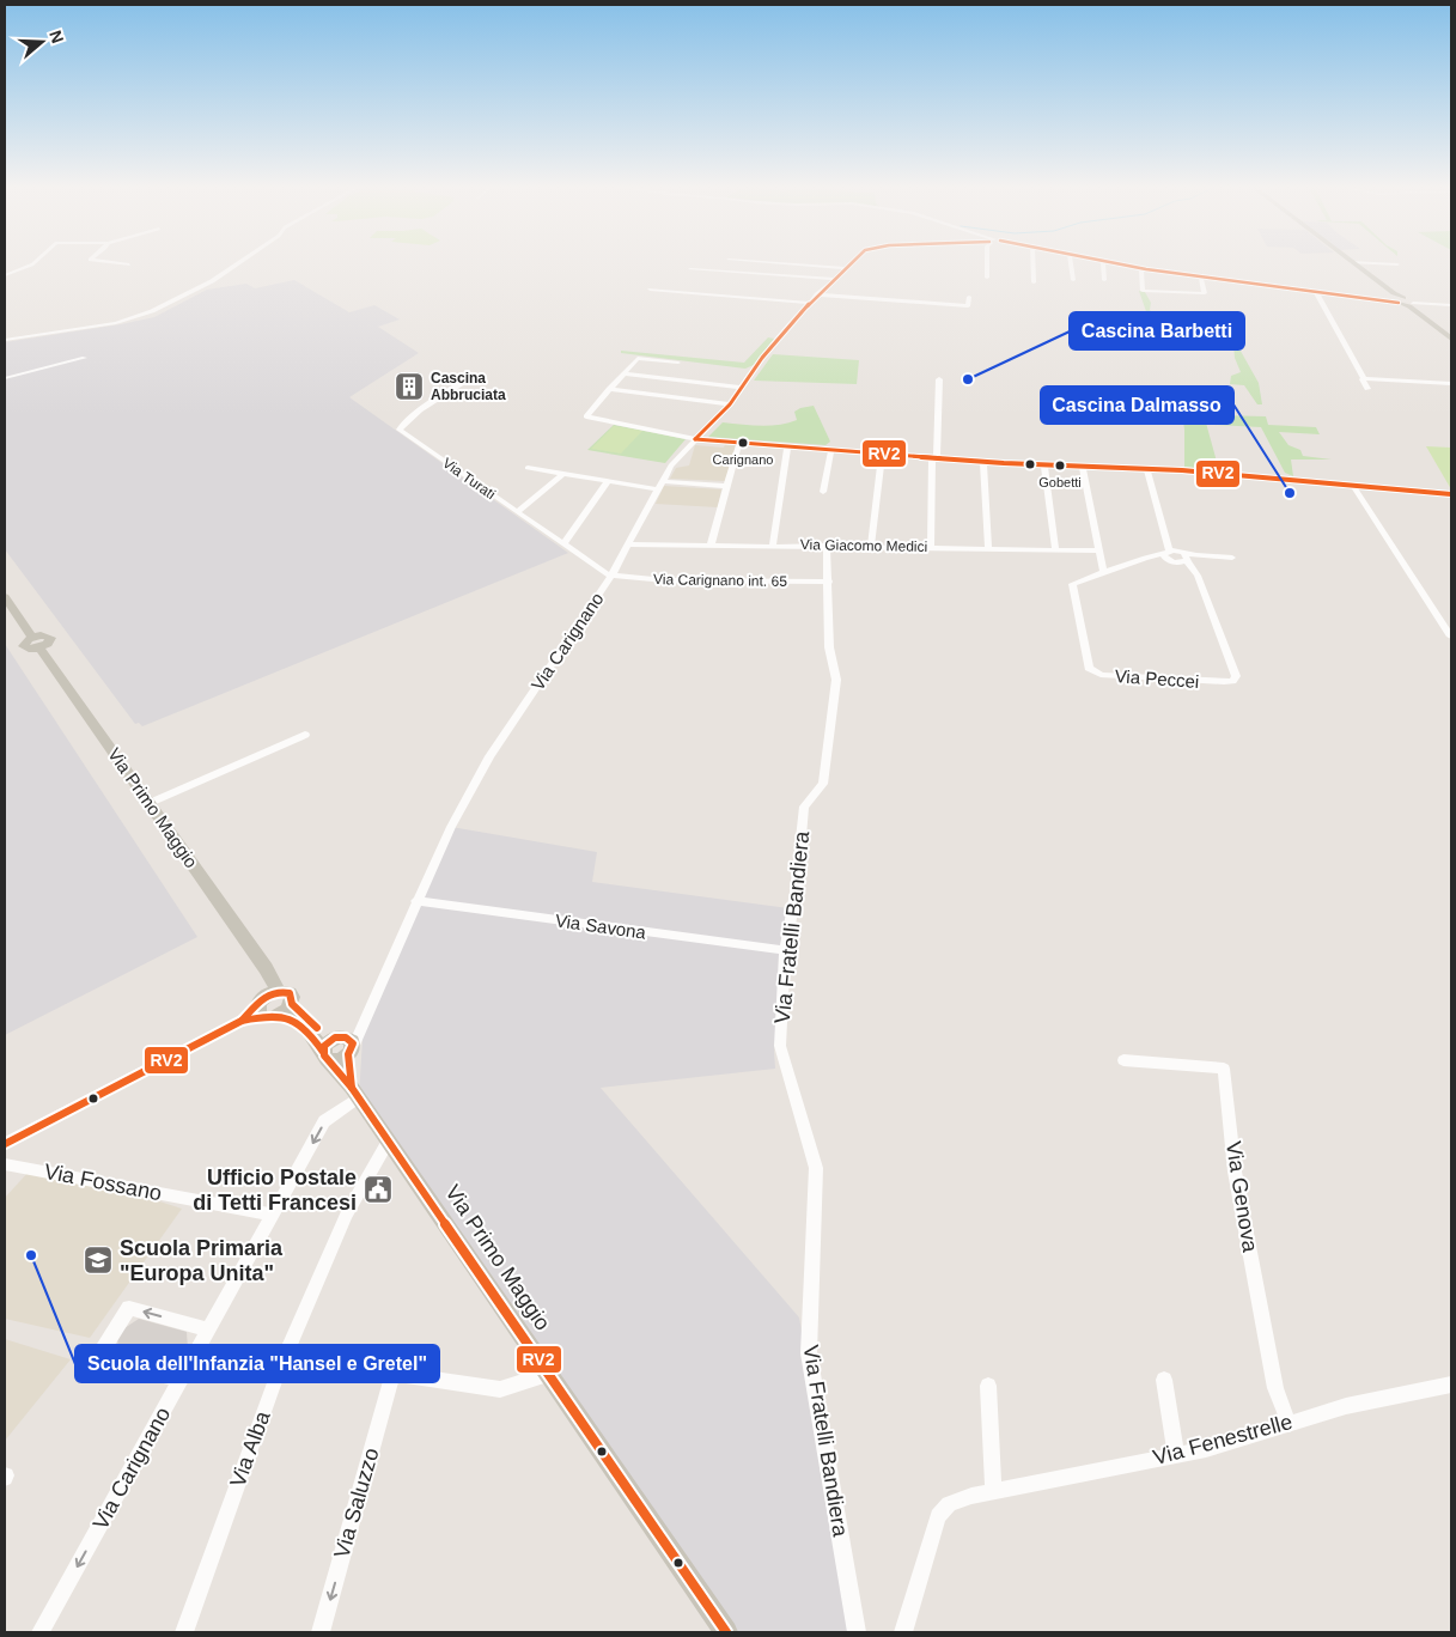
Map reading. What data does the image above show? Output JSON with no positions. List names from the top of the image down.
{
  "streets": {
    "main road": ["Via Primo Maggio"],
    "street": [
      "Via Turati",
      "Via Giacomo Medici",
      "Via Carignano int. 65",
      "Via Carignano",
      "Via Peccei",
      "Via Savona",
      "Via Fratelli Bandiera",
      "Via Fossano",
      "Via Genova",
      "Via Fenestrelle",
      "Via Alba",
      "Via Saluzzo"
    ]
  },
  "crossings": [
    ["Via Turati", "Via Carignano int. 65"],
    ["Via Turati", "Via Carignano"],
    ["Via Giacomo Medici", "Via Carignano"],
    ["Via Giacomo Medici", "Via Fratelli Bandiera"],
    ["Via Carignano int. 65", "Via Carignano"],
    ["Via Carignano int. 65", "Via Fratelli Bandiera"],
    ["Via Carignano", "Via Primo Maggio"],
    ["Via Carignano", "Via Savona"],
    ["Via Carignano", "Via Fossano"],
    ["Via Primo Maggio", "Via Alba"],
    ["Via Savona", "Via Fratelli Bandiera"],
    ["Via Genova", "Via Fenestrelle"]
  ],
  "one_way": ["Via Saluzzo"],
  "places": {
    "other": [
      "Cascina Barbetti",
      "Carignano",
      "Gobetti",
      "Cascina Dalmasso",
      "Scuola dell'Infanzia \"Hansel e Gretel\""
    ],
    "building": ["Cascina Abbruciata"],
    "public building": ["Ufficio Postale di Tetti Francesi"],
    "school or university": ["Scuola Primaria \"Europa Unita\""]
  },
  "lines": ["transit line RV2"],
  "north": "right"
}
